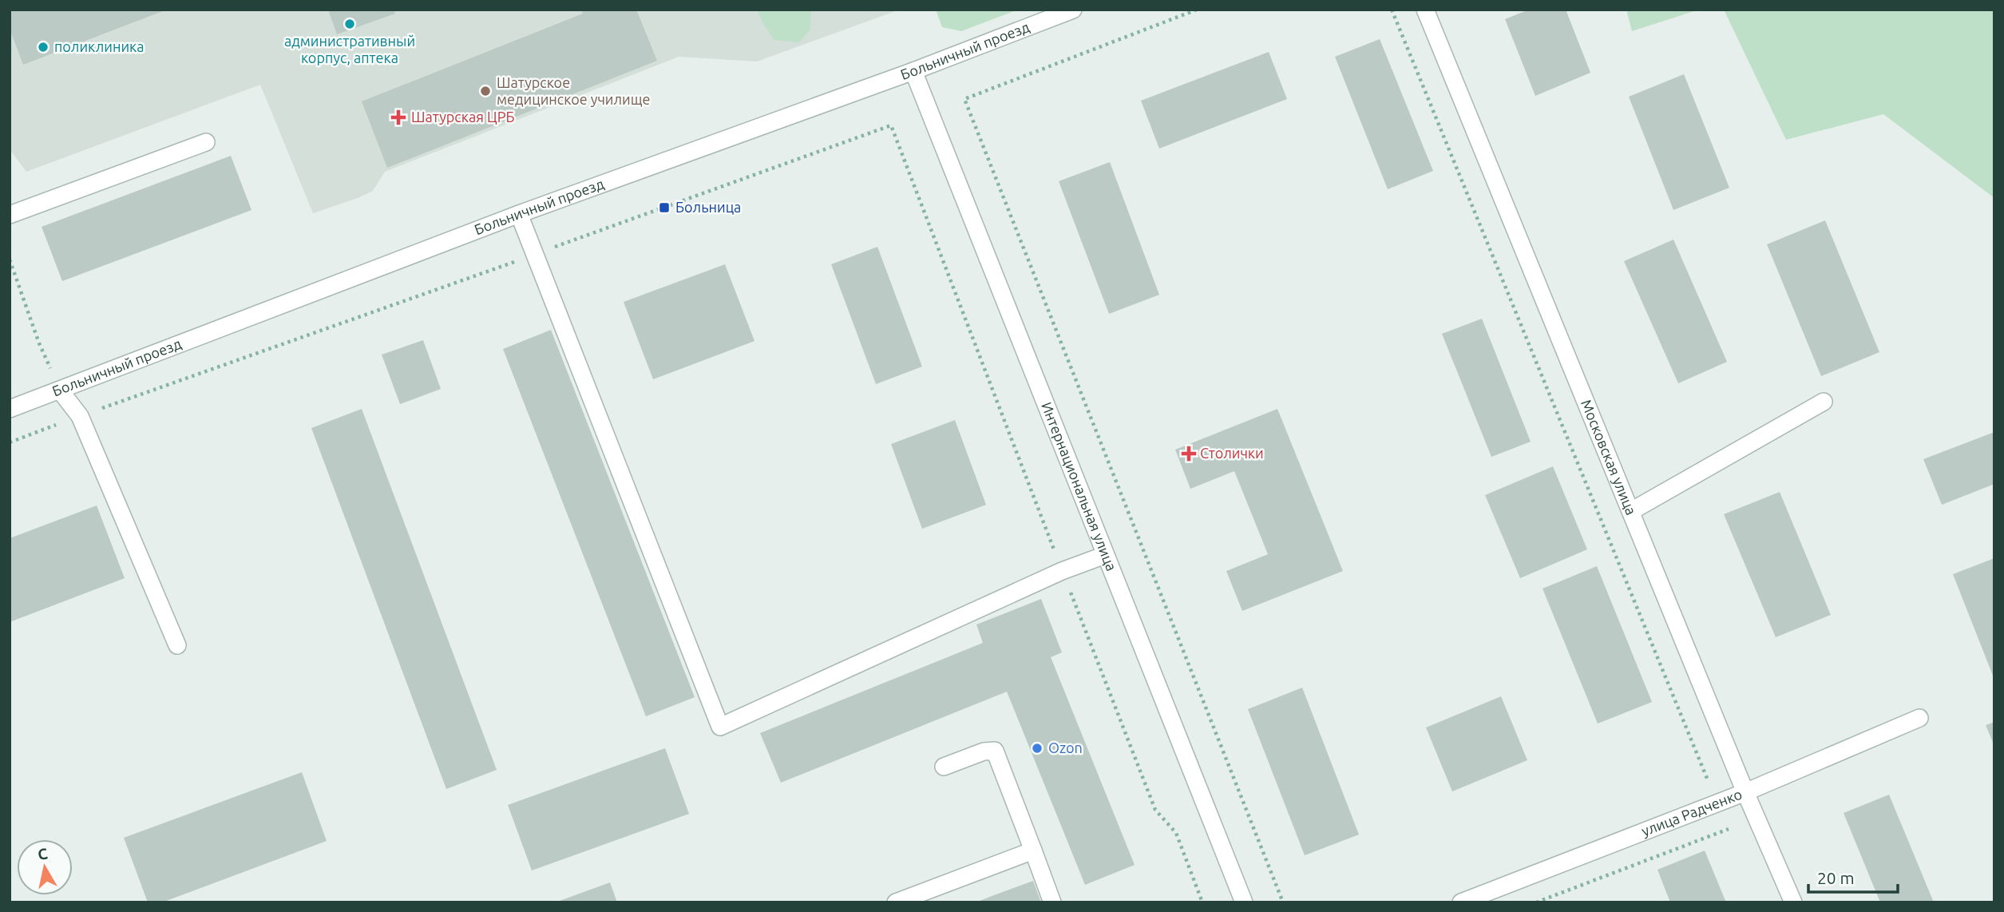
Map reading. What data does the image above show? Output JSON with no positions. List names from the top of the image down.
{
  "streets": {
    "street": [
      "Больничный проезд",
      "Московская улица",
      "Интернациональная улица",
      "улица Радченко"
    ]
  },
  "crossings": [
    ["Больничный проезд", "Интернациональная улица"],
    ["Московская улица", "улица Радченко"]
  ],
  "places": {
    "other": [
      "административный корпус, аптека",
      "поликлиника",
      "Шатурское медицинское училище",
      "Ozon"
    ],
    "health": ["Шатурская ЦРБ", "Столички"],
    "transit": ["Больница"]
  },
  "scale_bar": "20 m",
  "north": "top"
}
